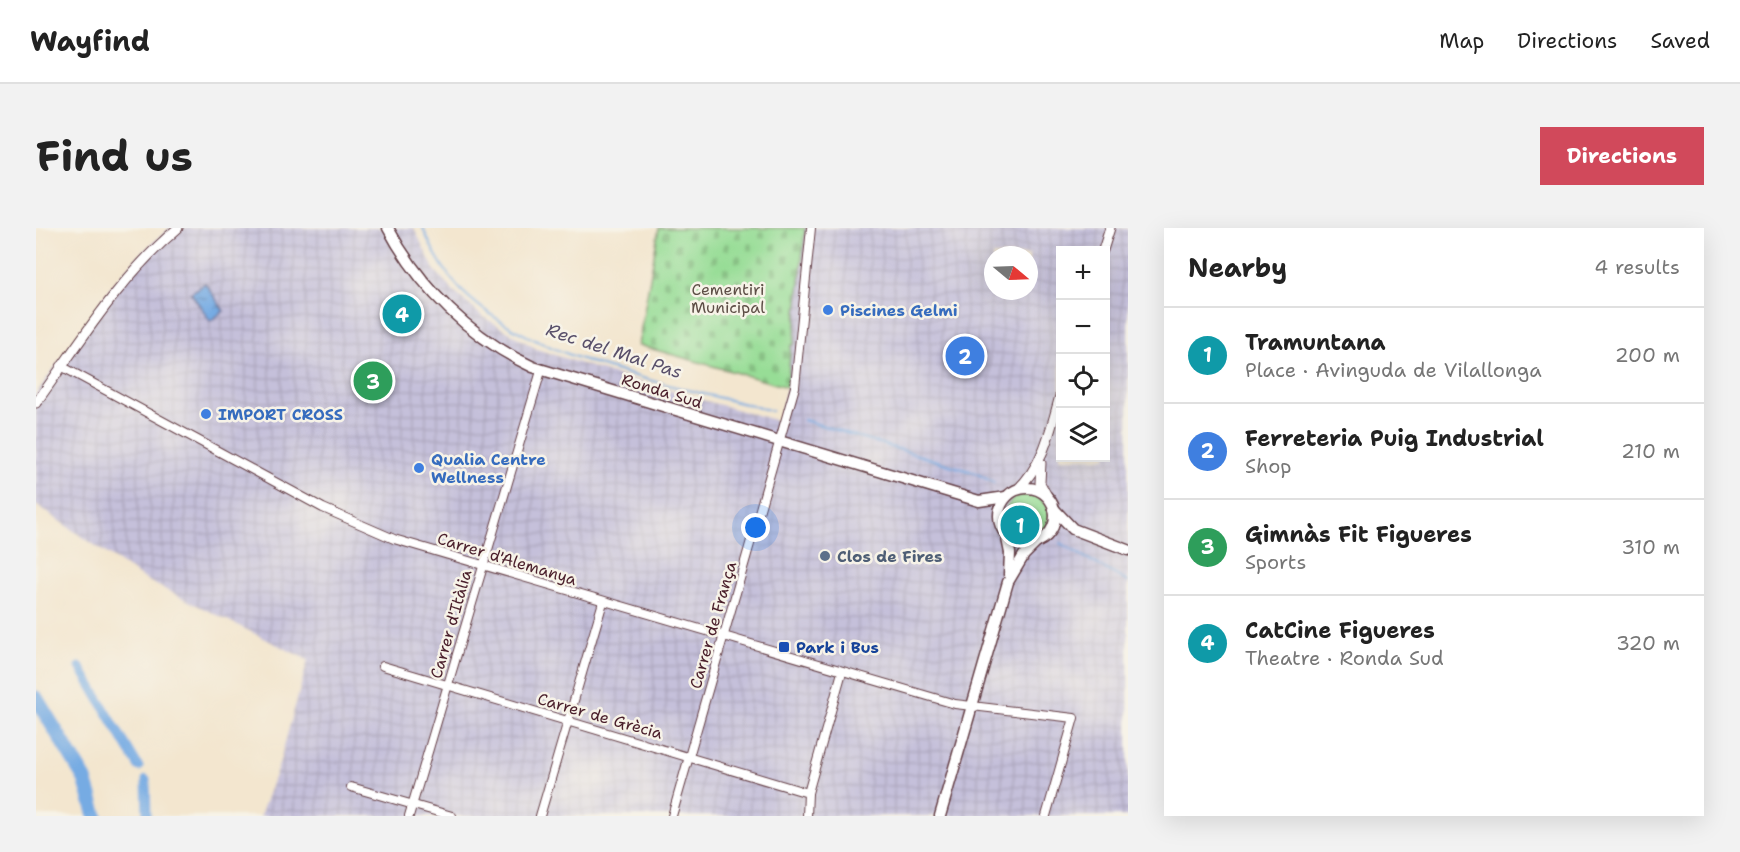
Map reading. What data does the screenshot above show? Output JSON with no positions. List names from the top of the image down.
{
  "streets": {
    "main road": ["Ronda Sud"],
    "street": [
      "Carrer d'Alemanya",
      "Carrer d'Itàlia",
      "Carrer de França",
      "Carrer de Grècia"
    ]
  },
  "crossings": [
    ["Ronda Sud", "Carrer d'Itàlia"],
    ["Ronda Sud", "Carrer de França"],
    ["Carrer d'Alemanya", "Carrer d'Itàlia"],
    ["Carrer d'Alemanya", "Carrer de França"],
    ["Carrer d'Itàlia", "Carrer de Grècia"],
    ["Carrer de França", "Carrer de Grècia"]
  ],
  "water": ["Rec del Mal Pas"],
  "parks": ["Cementiri Municipal"],
  "places": {
    "other": [
      "Piscines Gelmi",
      "IMPORT CROSS",
      "Qualia Centre Wellness",
      "Clos de Fires"
    ],
    "transit": ["Park i Bus"]
  },
  "north": "right",
  "page": {
    "header": "Wayfind",
    "nav": ["Map", "Directions", "Saved"],
    "buttons": "Directions",
    "title": "Find us",
    "heading": ["Nearby", "4 results"],
    "map_buttons": ["+", "−"],
    "pins": [
      "4",
      "2",
      "3",
      "1"
    ],
    "list": [
      {
        "mark": "1",
        "name": "Tramuntana",
        "note": "Place · Avinguda de Vilallonga",
        "value": "200 m"
      },
      {
        "mark": "2",
        "name": "Ferreteria Puig Industrial",
        "note": "Shop",
        "value": "210 m"
      },
      {
        "mark": "3",
        "name": "Gimnàs Fit Figueres",
        "note": "Sports",
        "value": "310 m"
      },
      {
        "mark": "4",
        "name": "CatCine Figueres",
        "note": "Theatre · Ronda Sud",
        "value": "320 m"
      }
    ]
  }
}
